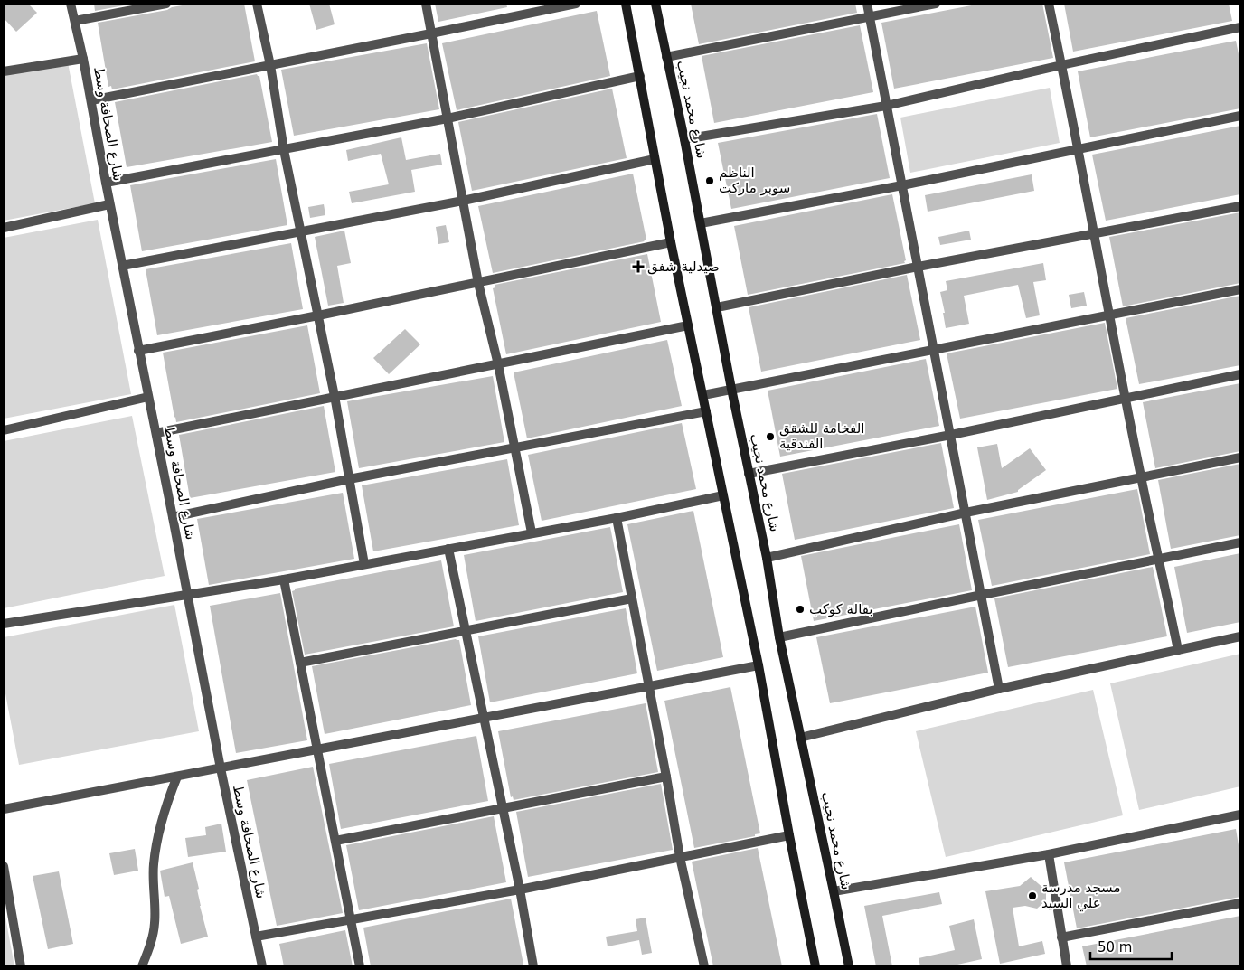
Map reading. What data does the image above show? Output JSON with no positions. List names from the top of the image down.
{
  "streets": {
    "main road": ["شارع محمد نجيب"],
    "street": ["شارع الصحافة وسط"]
  },
  "places": {
    "other": [
      "الناظم سوبر ماركت",
      "الفخامة للشقق الفندقية",
      "بقالة كوكب",
      "مسجد مدرسة علي السيد"
    ],
    "health": ["صيدلية شفق"]
  },
  "scale_bar": "50 m"
}
